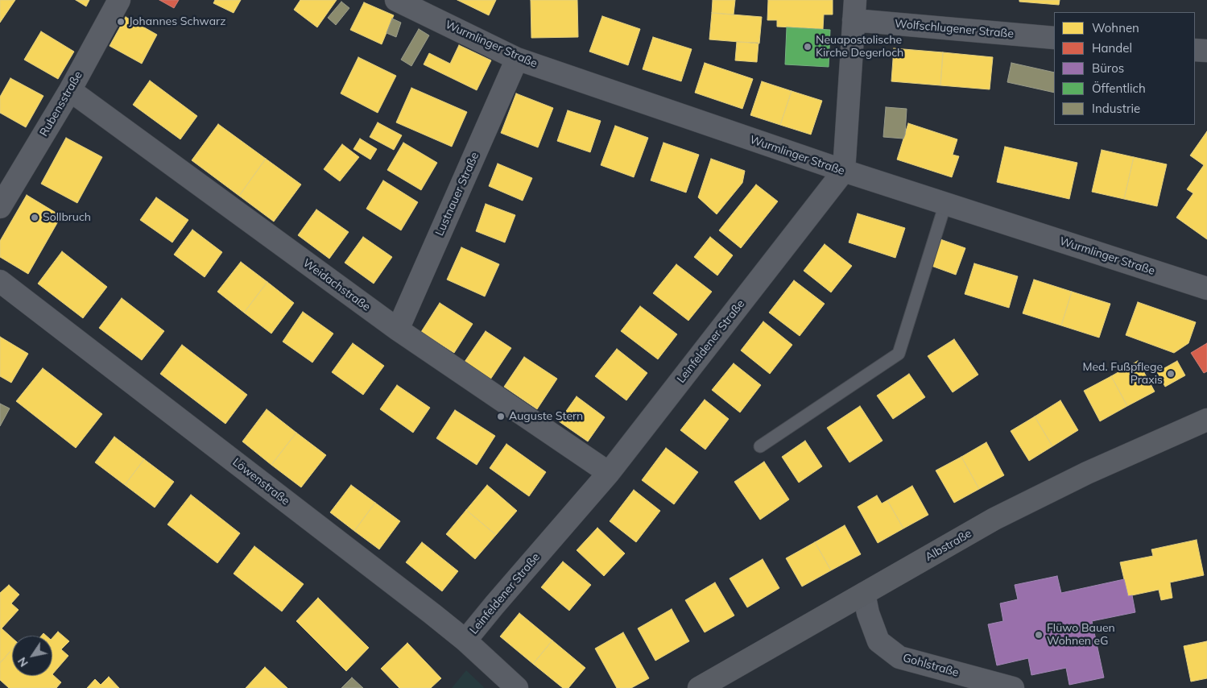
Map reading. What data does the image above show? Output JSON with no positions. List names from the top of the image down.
{
  "streets": {
    "street": [
      "Wolfschlugener Straße",
      "Wurmlinger Straße",
      "Rubensstraße",
      "Lustnauer Straße",
      "Weidachstraße",
      "Leinfeldener Straße",
      "Löwenstraße",
      "Albstraße",
      "Gohlstraße"
    ]
  },
  "crossings": [
    ["Wurmlinger Straße", "Lustnauer Straße"],
    ["Wurmlinger Straße", "Leinfeldener Straße"],
    ["Rubensstraße", "Weidachstraße"],
    ["Lustnauer Straße", "Weidachstraße"],
    ["Weidachstraße", "Leinfeldener Straße"],
    ["Leinfeldener Straße", "Löwenstraße"],
    ["Albstraße", "Gohlstraße"]
  ],
  "places": [
    "Johannes Schwarz",
    "Neuapostolische Kirche Degerloch",
    "Sollbruch",
    "Med. Fußpflege Praxis",
    "Auguste Stern",
    "Flüwo Bauen Wohnen eG"
  ],
  "legend": [
    "Wohnen",
    "Handel",
    "Büros",
    "Öffentlich",
    "Industrie"
  ],
  "north": "bottom left"
}
